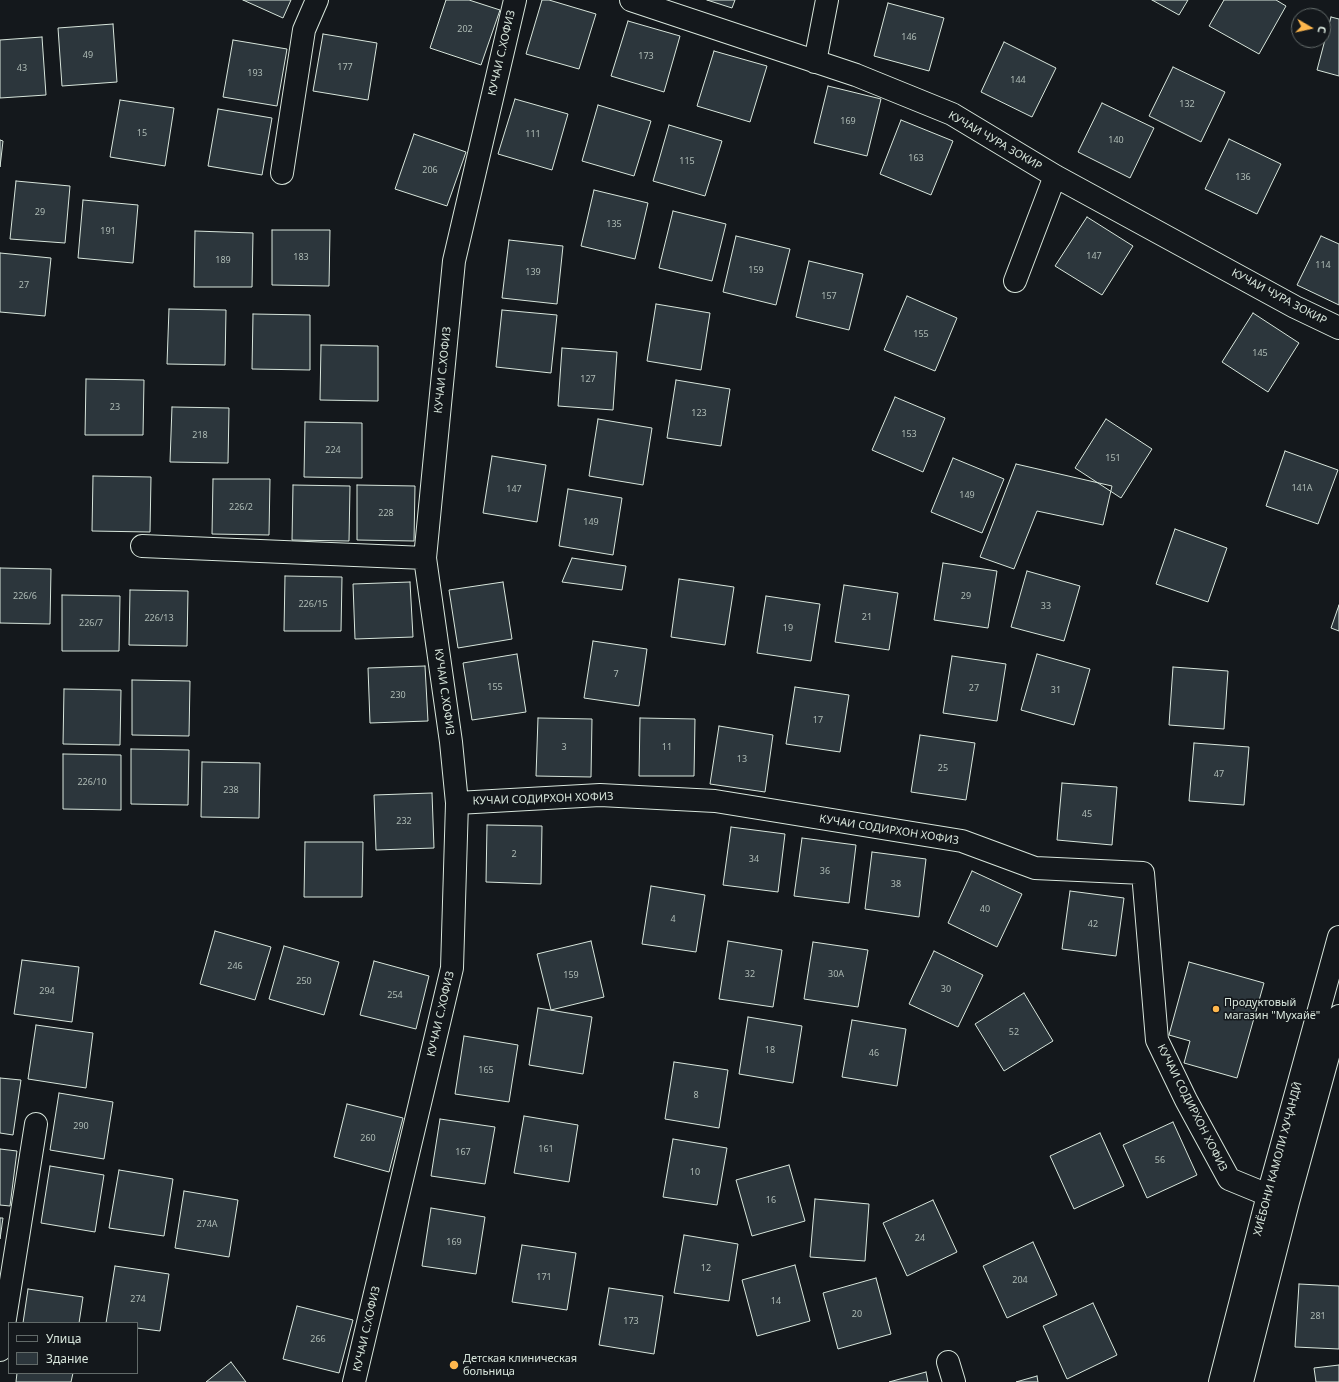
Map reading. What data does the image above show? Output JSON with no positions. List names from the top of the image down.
{
  "streets": {
    "street": [
      "КУЧАИ С.ХОФИЗ",
      "КУЧАИ ЧУРА ЗОКИР",
      "КУЧАИ СОДИРХОН ХОФИЗ",
      "ХИЁБОНИ КАМОЛИ ХУҶАНДӢ"
    ]
  },
  "crossings": [
    ["КУЧАИ С.ХОФИЗ", "КУЧАИ СОДИРХОН ХОФИЗ"],
    ["КУЧАИ СОДИРХОН ХОФИЗ", "ХИЁБОНИ КАМОЛИ ХУҶАНДӢ"]
  ],
  "places": ["Продуктовый магазин \"Мухайё\"", "Детская клиническая больница"],
  "house_numbers": [
    "202",
    "146",
    "49",
    "173",
    "177",
    "43",
    "193",
    "144",
    "132",
    "169",
    "15",
    "111",
    "140",
    "163",
    "115",
    "206",
    "136",
    "29",
    "135",
    "191",
    "147",
    "183",
    "189",
    "114",
    "159",
    "139",
    "27",
    "157",
    "155",
    "145",
    "127",
    "23",
    "123",
    "153",
    "218",
    "224",
    "151",
    "141А",
    "147",
    "149",
    "226/2",
    "228",
    "149",
    "226/6",
    "29",
    "226/15",
    "33",
    "21",
    "226/13",
    "226/7",
    "19",
    "7",
    "155",
    "27",
    "31",
    "230",
    "17",
    "3",
    "11",
    "13",
    "25",
    "47",
    "226/10",
    "238",
    "45",
    "232",
    "2",
    "34",
    "36",
    "38",
    "40",
    "4",
    "42",
    "246",
    "32",
    "30А",
    "159",
    "250",
    "30",
    "294",
    "254",
    "52",
    "18",
    "46",
    "165",
    "8",
    "290",
    "260",
    "161",
    "167",
    "56",
    "10",
    "16",
    "274А",
    "24",
    "169",
    "12",
    "171",
    "204",
    "274",
    "14",
    "20",
    "281",
    "173",
    "266"
  ],
  "legend": ["Улица", "Здание"],
  "north": "right"
}
